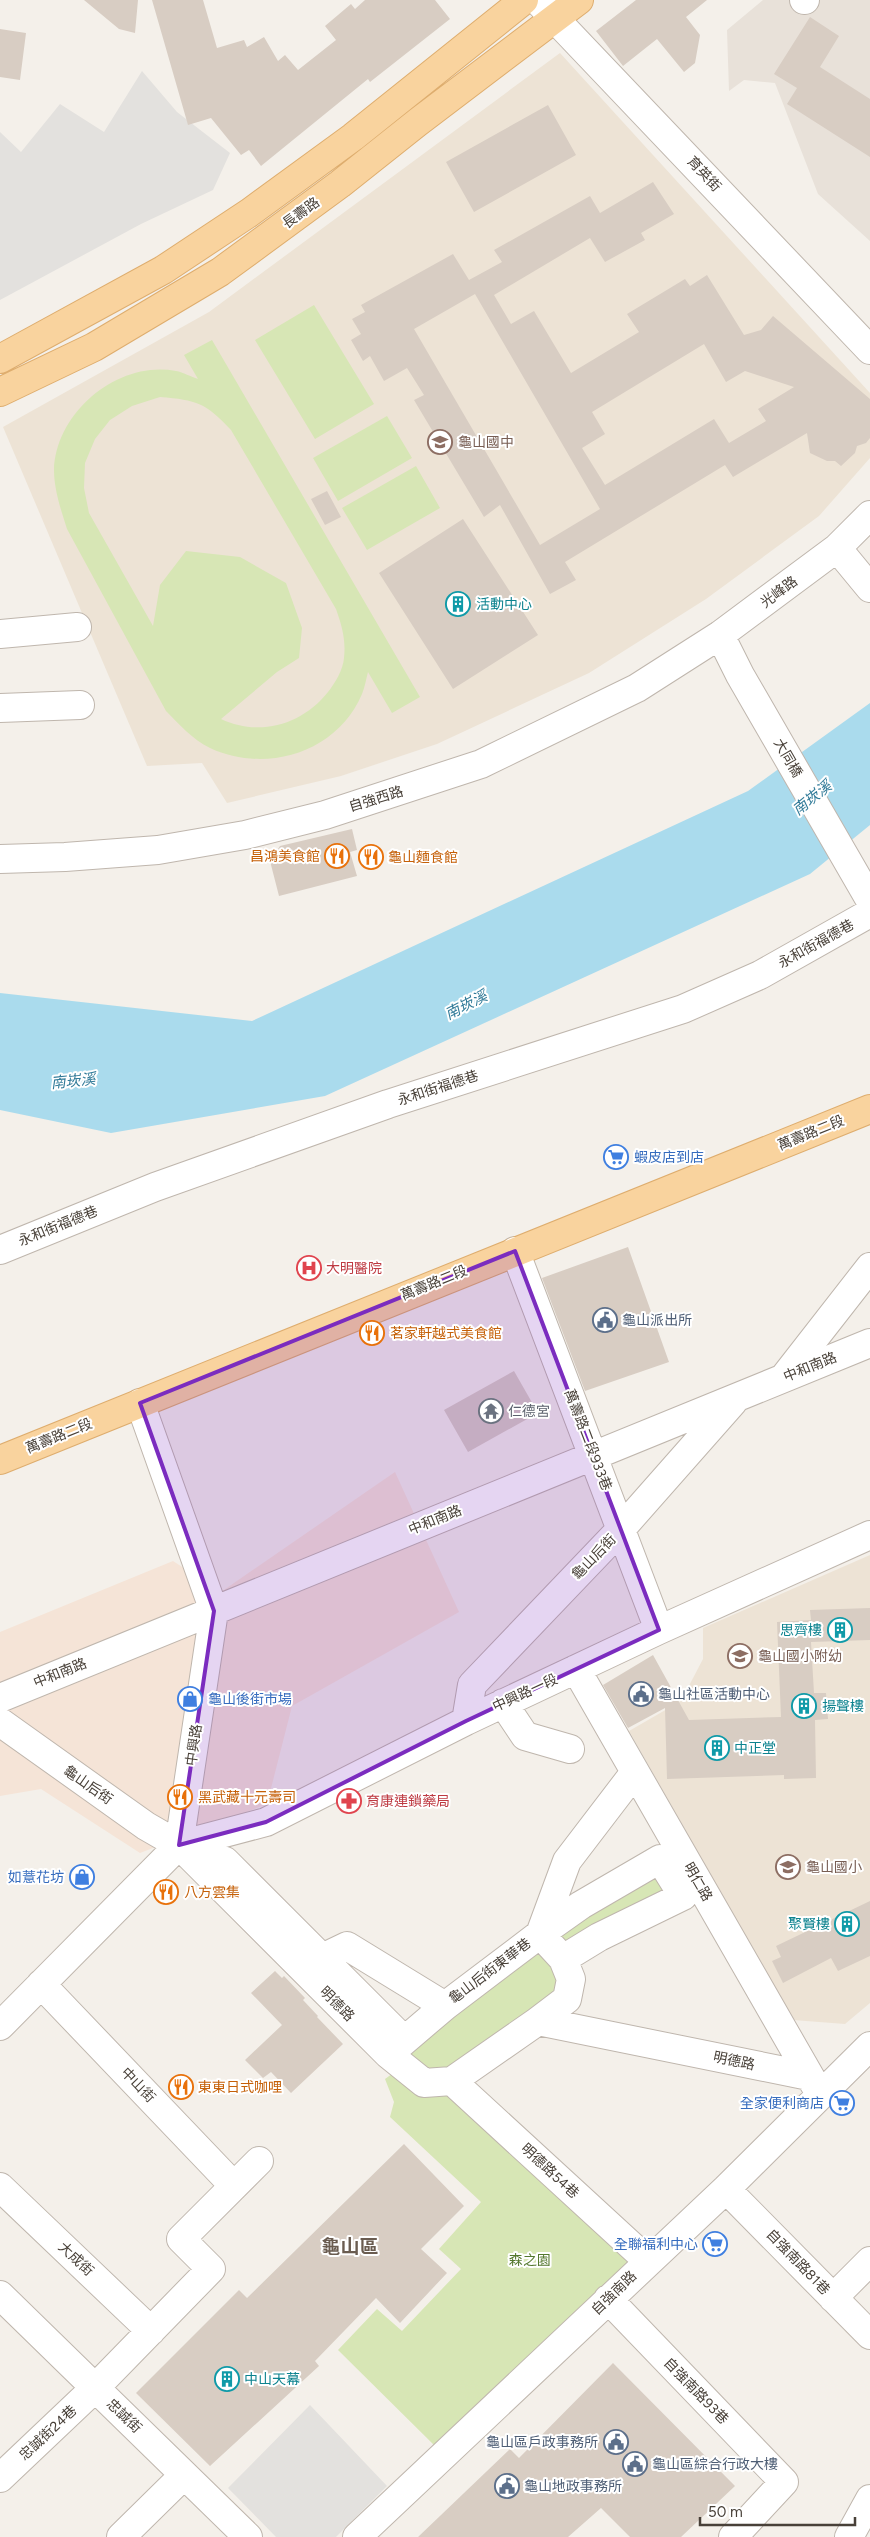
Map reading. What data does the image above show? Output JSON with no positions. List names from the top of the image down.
{
  "streets": {
    "main road": ["長壽路", "萬壽路二段"],
    "street": [
      "育英街",
      "光峰路",
      "大同橋",
      "自強西路",
      "永和街福德巷",
      "中和南路",
      "萬壽路二段933巷",
      "龜山后街",
      "中興路一段",
      "中興路",
      "明仁路",
      "龜山后街東華巷",
      "明德路",
      "中山街",
      "明德路54巷",
      "大成街",
      "自強南路81巷",
      "自強南路",
      "自強南路93巷",
      "忠誠街",
      "忠誠街24巷"
    ]
  },
  "crossings": [
    ["育英街", "長壽路"],
    ["光峰路", "大同橋"],
    ["光峰路", "自強西路"],
    ["大同橋", "自強西路"],
    ["萬壽路二段", "萬壽路二段933巷"],
    ["萬壽路二段", "中興路"],
    ["中和南路", "萬壽路二段933巷"],
    ["中和南路", "龜山后街"],
    ["中和南路", "中興路"],
    ["萬壽路二段933巷", "龜山后街"],
    ["萬壽路二段933巷", "中興路一段"],
    ["龜山后街", "中興路一段"],
    ["龜山后街", "中興路"],
    ["龜山后街", "明德路"],
    ["中興路一段", "中興路"],
    ["中興路一段", "明仁路"],
    ["中興路一段", "明德路"],
    ["中興路", "明德路"],
    ["明仁路", "龜山后街東華巷"],
    ["明仁路", "明德路"],
    ["明仁路", "自強南路"],
    ["龜山后街東華巷", "明德路"],
    ["明德路", "明德路54巷"],
    ["明德路", "自強南路"],
    ["中山街", "忠誠街24巷"],
    ["明德路54巷", "自強南路"],
    ["大成街", "忠誠街24巷"],
    ["自強南路81巷", "自強南路"],
    ["自強南路", "自強南路93巷"],
    ["忠誠街", "忠誠街24巷"]
  ],
  "districts": ["龜山區"],
  "water": ["南崁溪"],
  "parks": ["森之園"],
  "places": {
    "school or university": ["龜山國中", "龜山國小附幼", "龜山國小"],
    "building": [
      "活動中心",
      "思齊樓",
      "揚聲樓",
      "中正堂",
      "聚賢樓",
      "中山天幕"
    ],
    "restaurant": [
      "昌鴻美食館",
      "龜山麵食館",
      "茗家軒越式美食館",
      "黑武藏十元壽司",
      "八方雲集",
      "東東日式咖哩"
    ],
    "supermarket": ["蝦皮店到店", "全家便利商店", "全聯福利中心"],
    "hospital": ["大明醫院"],
    "public building": [
      "龜山派出所",
      "龜山社區活動中心",
      "龜山區戶政事務所",
      "龜山區綜合行政大樓",
      "龜山地政事務所"
    ],
    "temple": ["仁德宮"],
    "shop": ["龜山後街市場", "如薏花坊"],
    "pharmacy": ["育康連鎖藥局"]
  },
  "scale_bar": "50 m"
}
